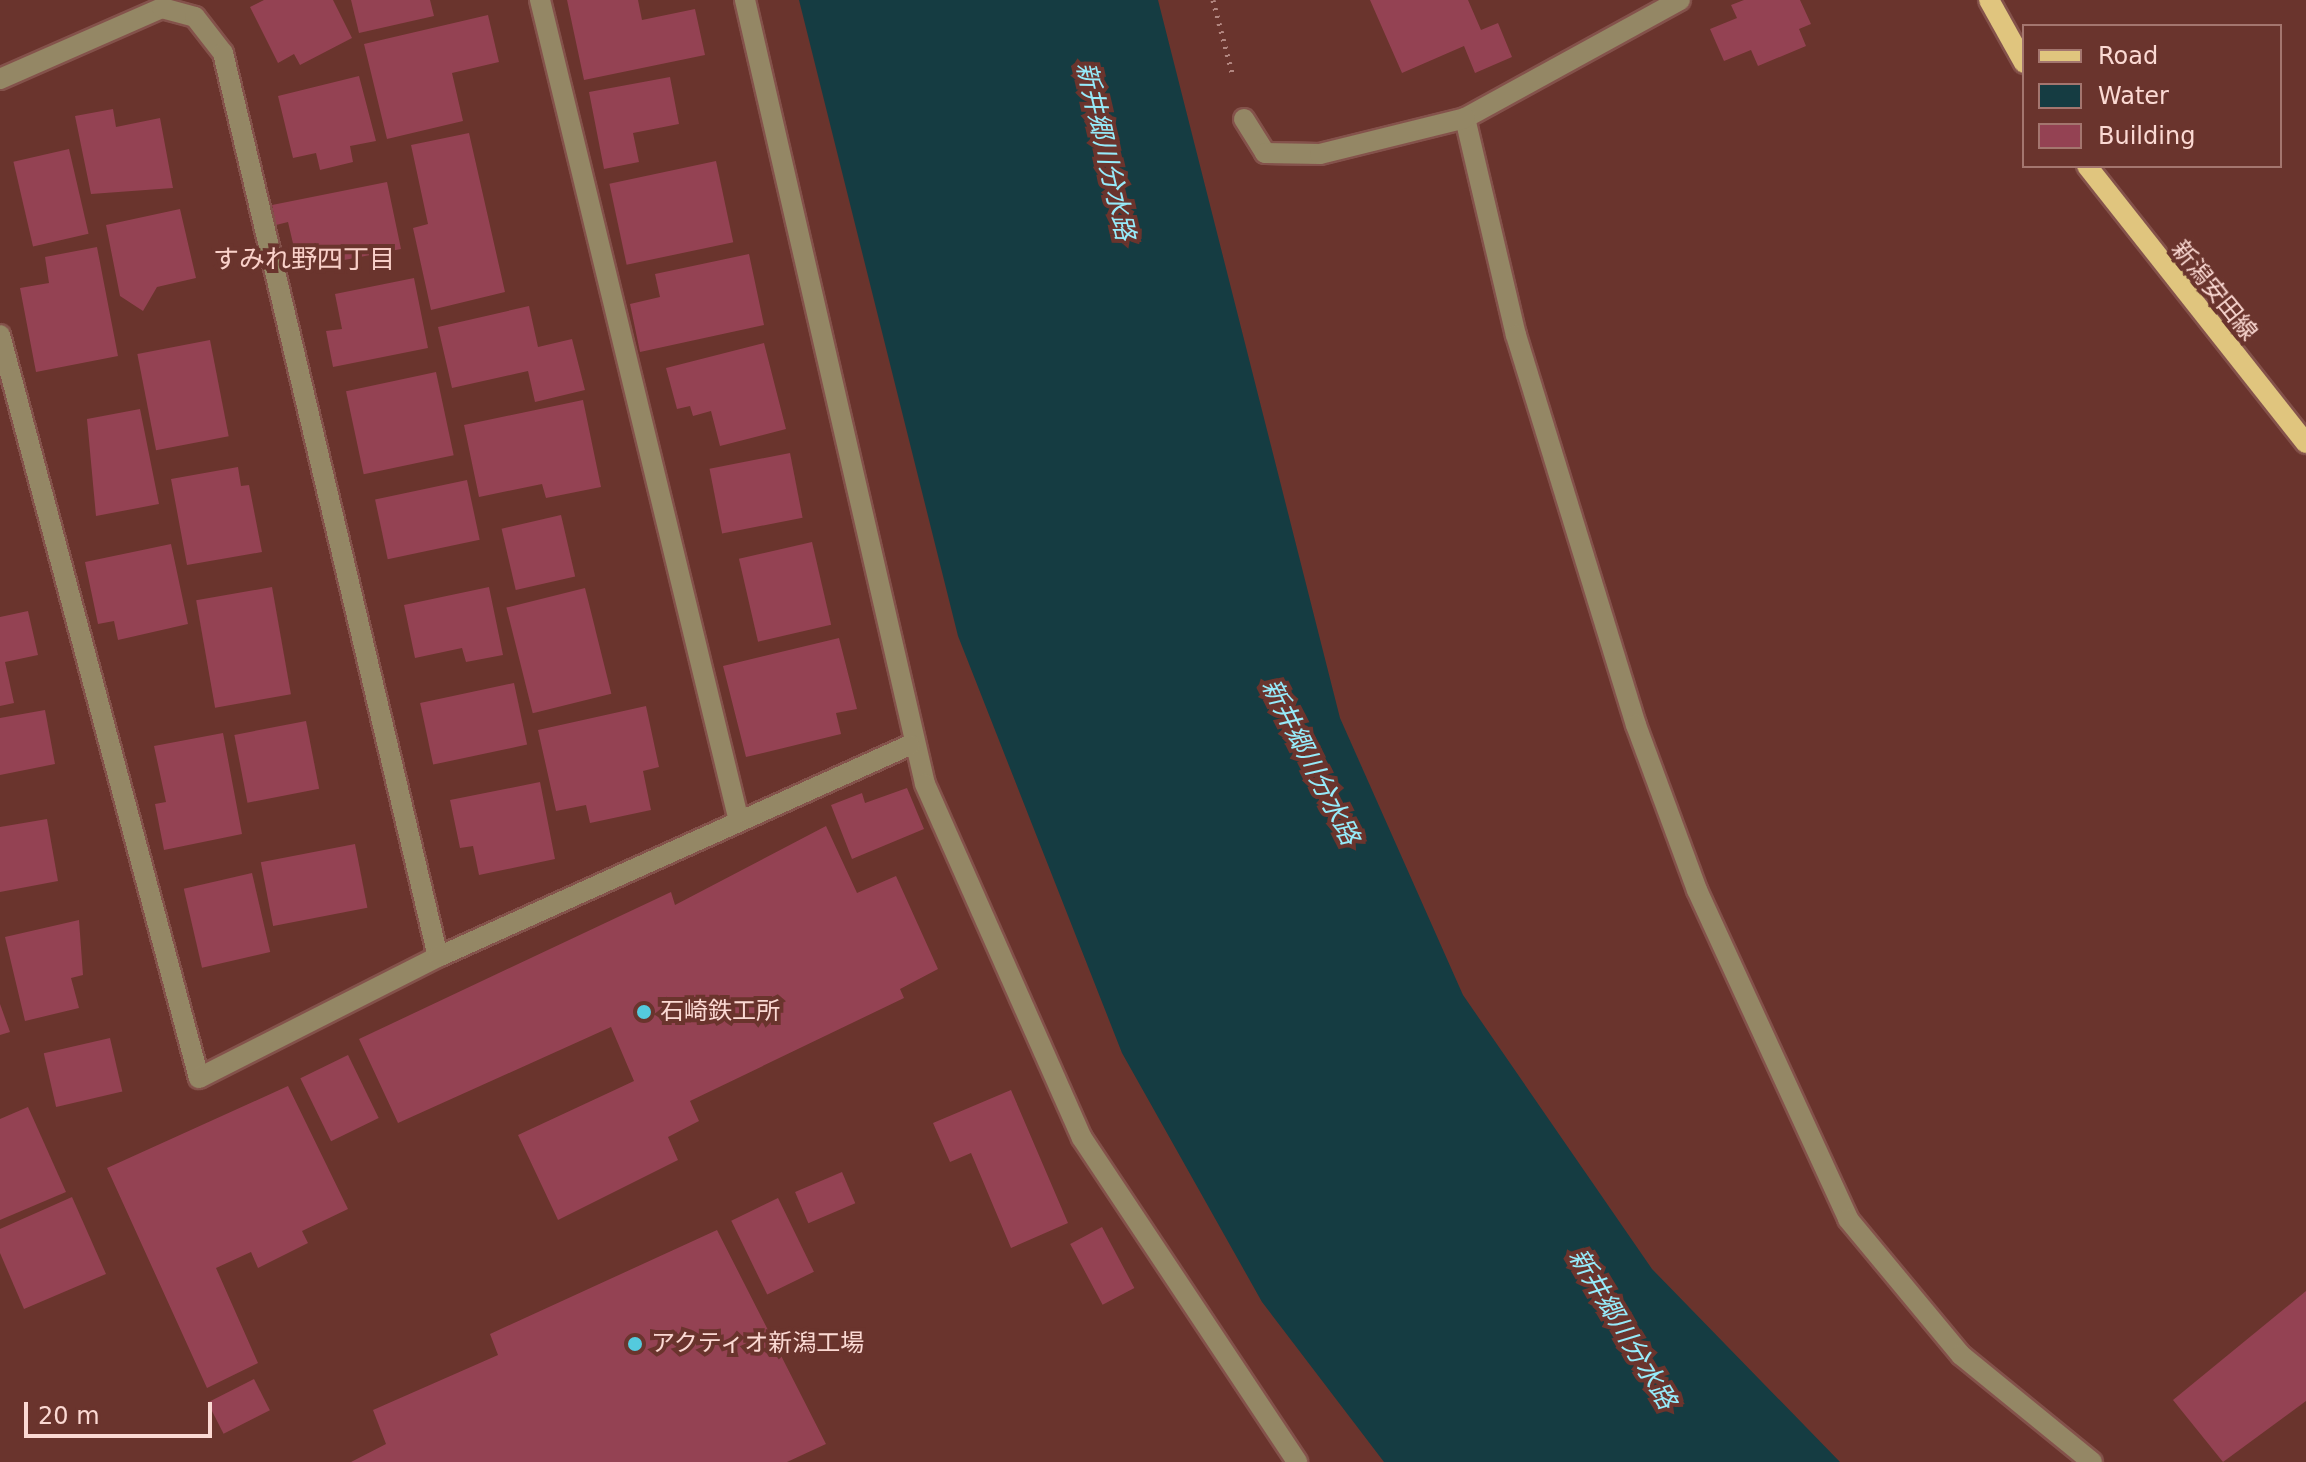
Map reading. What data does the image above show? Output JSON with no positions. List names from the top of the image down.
{
  "streets": {
    "main road": ["新潟安田線"]
  },
  "districts": ["すみれ野四丁目"],
  "water": ["新井郷川分水路"],
  "places": ["石崎鉄工所", "アクティオ新潟工場"],
  "legend": ["Road", "Water", "Building"],
  "scale_bar": "20 m"
}
